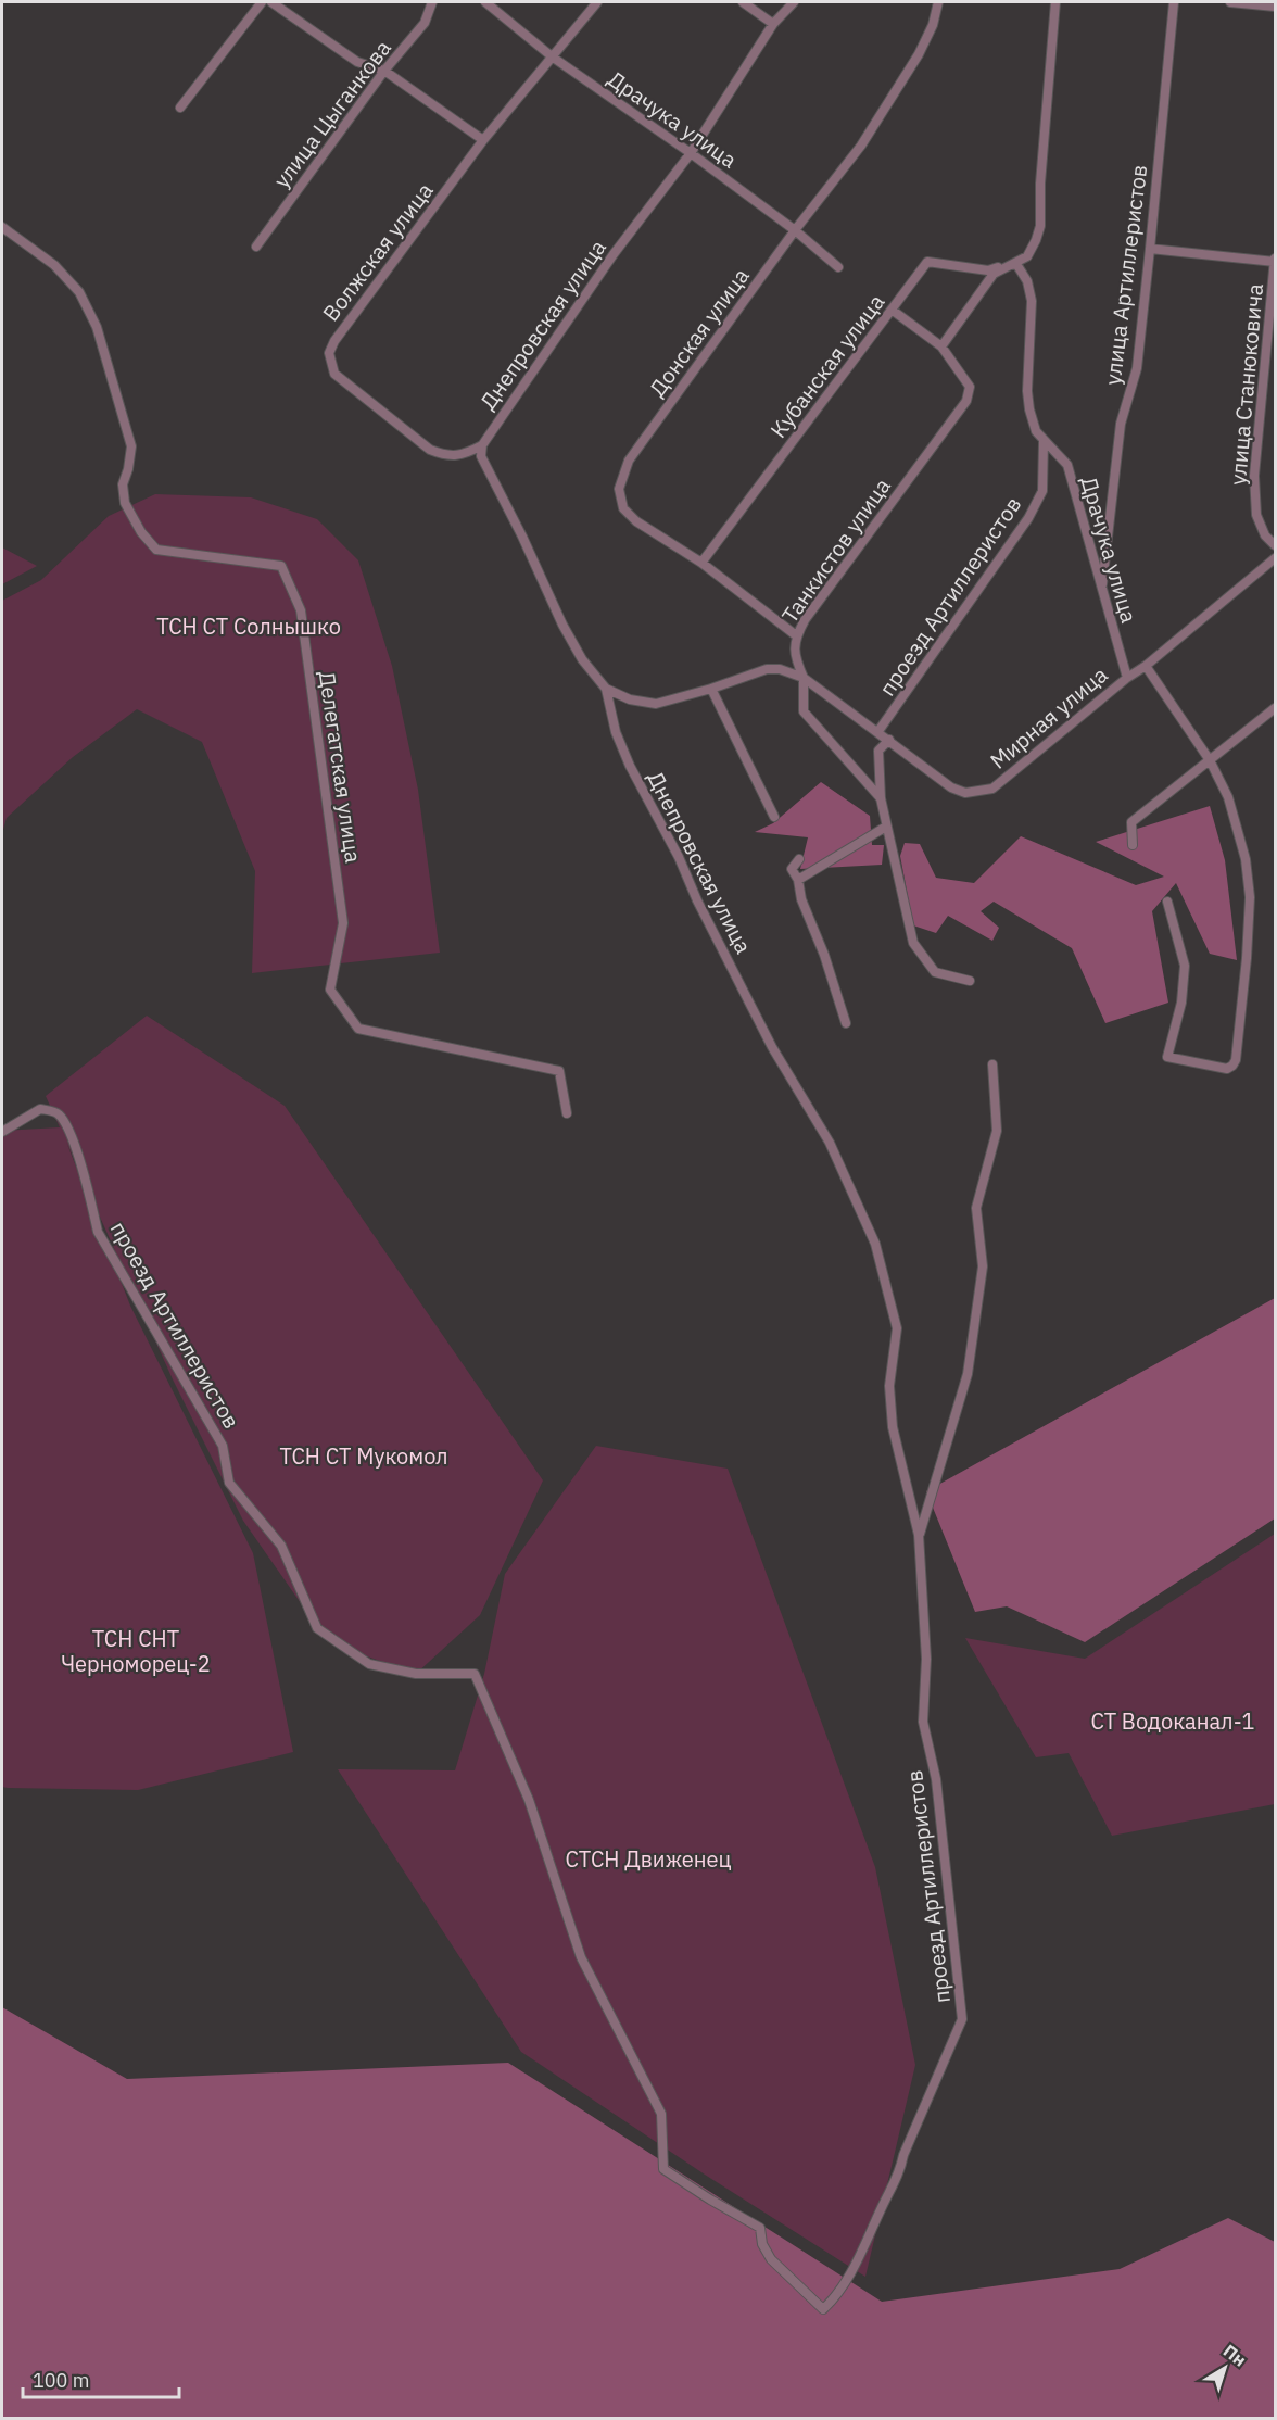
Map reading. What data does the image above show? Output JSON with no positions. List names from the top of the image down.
{
  "streets": {
    "street": [
      "улица Цыганкова",
      "Драчука улица",
      "Волжская улица",
      "улица Артиллеристов",
      "Днепровская улица",
      "Донская улица",
      "Кубанская улица",
      "улица Станюковича",
      "Танкистов улица",
      "проезд Артиллеристов",
      "Мирная улица",
      "Делегатская улица"
    ]
  },
  "crossings": [
    ["Драчука улица", "Волжская улица"],
    ["Драчука улица", "улица Артиллеристов"],
    ["Драчука улица", "Днепровская улица"],
    ["Драчука улица", "Донская улица"],
    ["Драчука улица", "проезд Артиллеристов"],
    ["Драчука улица", "Мирная улица"],
    ["Волжская улица", "Днепровская улица"],
    ["Днепровская улица", "проезд Артиллеристов"],
    ["Донская улица", "Кубанская улица"],
    ["Донская улица", "Танкистов улица"],
    ["Танкистов улица", "Мирная улица"],
    ["проезд Артиллеристов", "Мирная улица"]
  ],
  "parks": [
    "ТСН СТ Солнышко",
    "ТСН СТ Мукомол",
    "ТСН СНТ Черноморец-2",
    "СТ Водоканал-1",
    "СТСН Движенец"
  ],
  "scale_bar": "100 m",
  "north": "top right"
}
